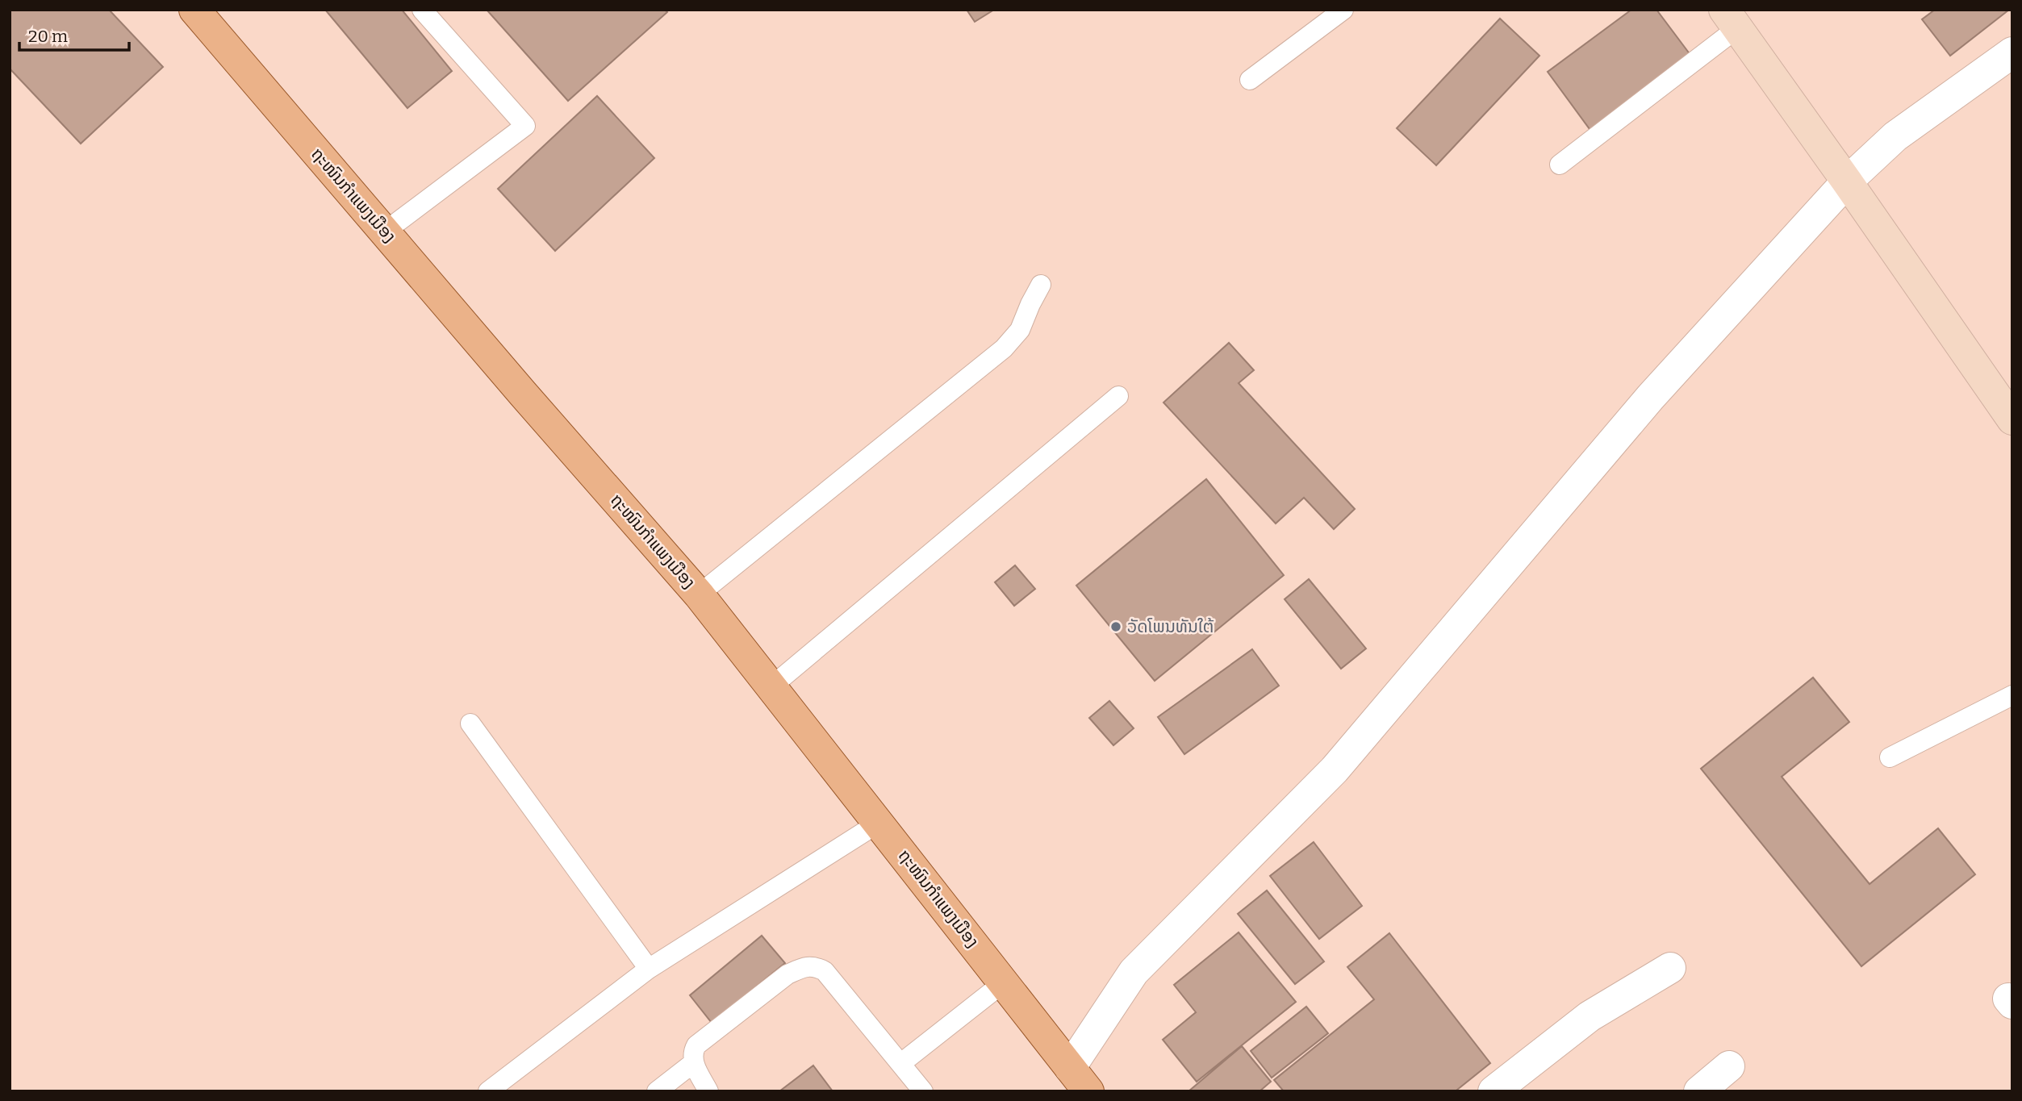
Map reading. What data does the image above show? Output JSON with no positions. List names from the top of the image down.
{
  "streets": {
    "main road": ["ຖະໜົນກຳແພງເມືອງ"]
  },
  "places": ["ວັດໂພນທັນໃຕ້"],
  "scale_bar": "20 m"
}
